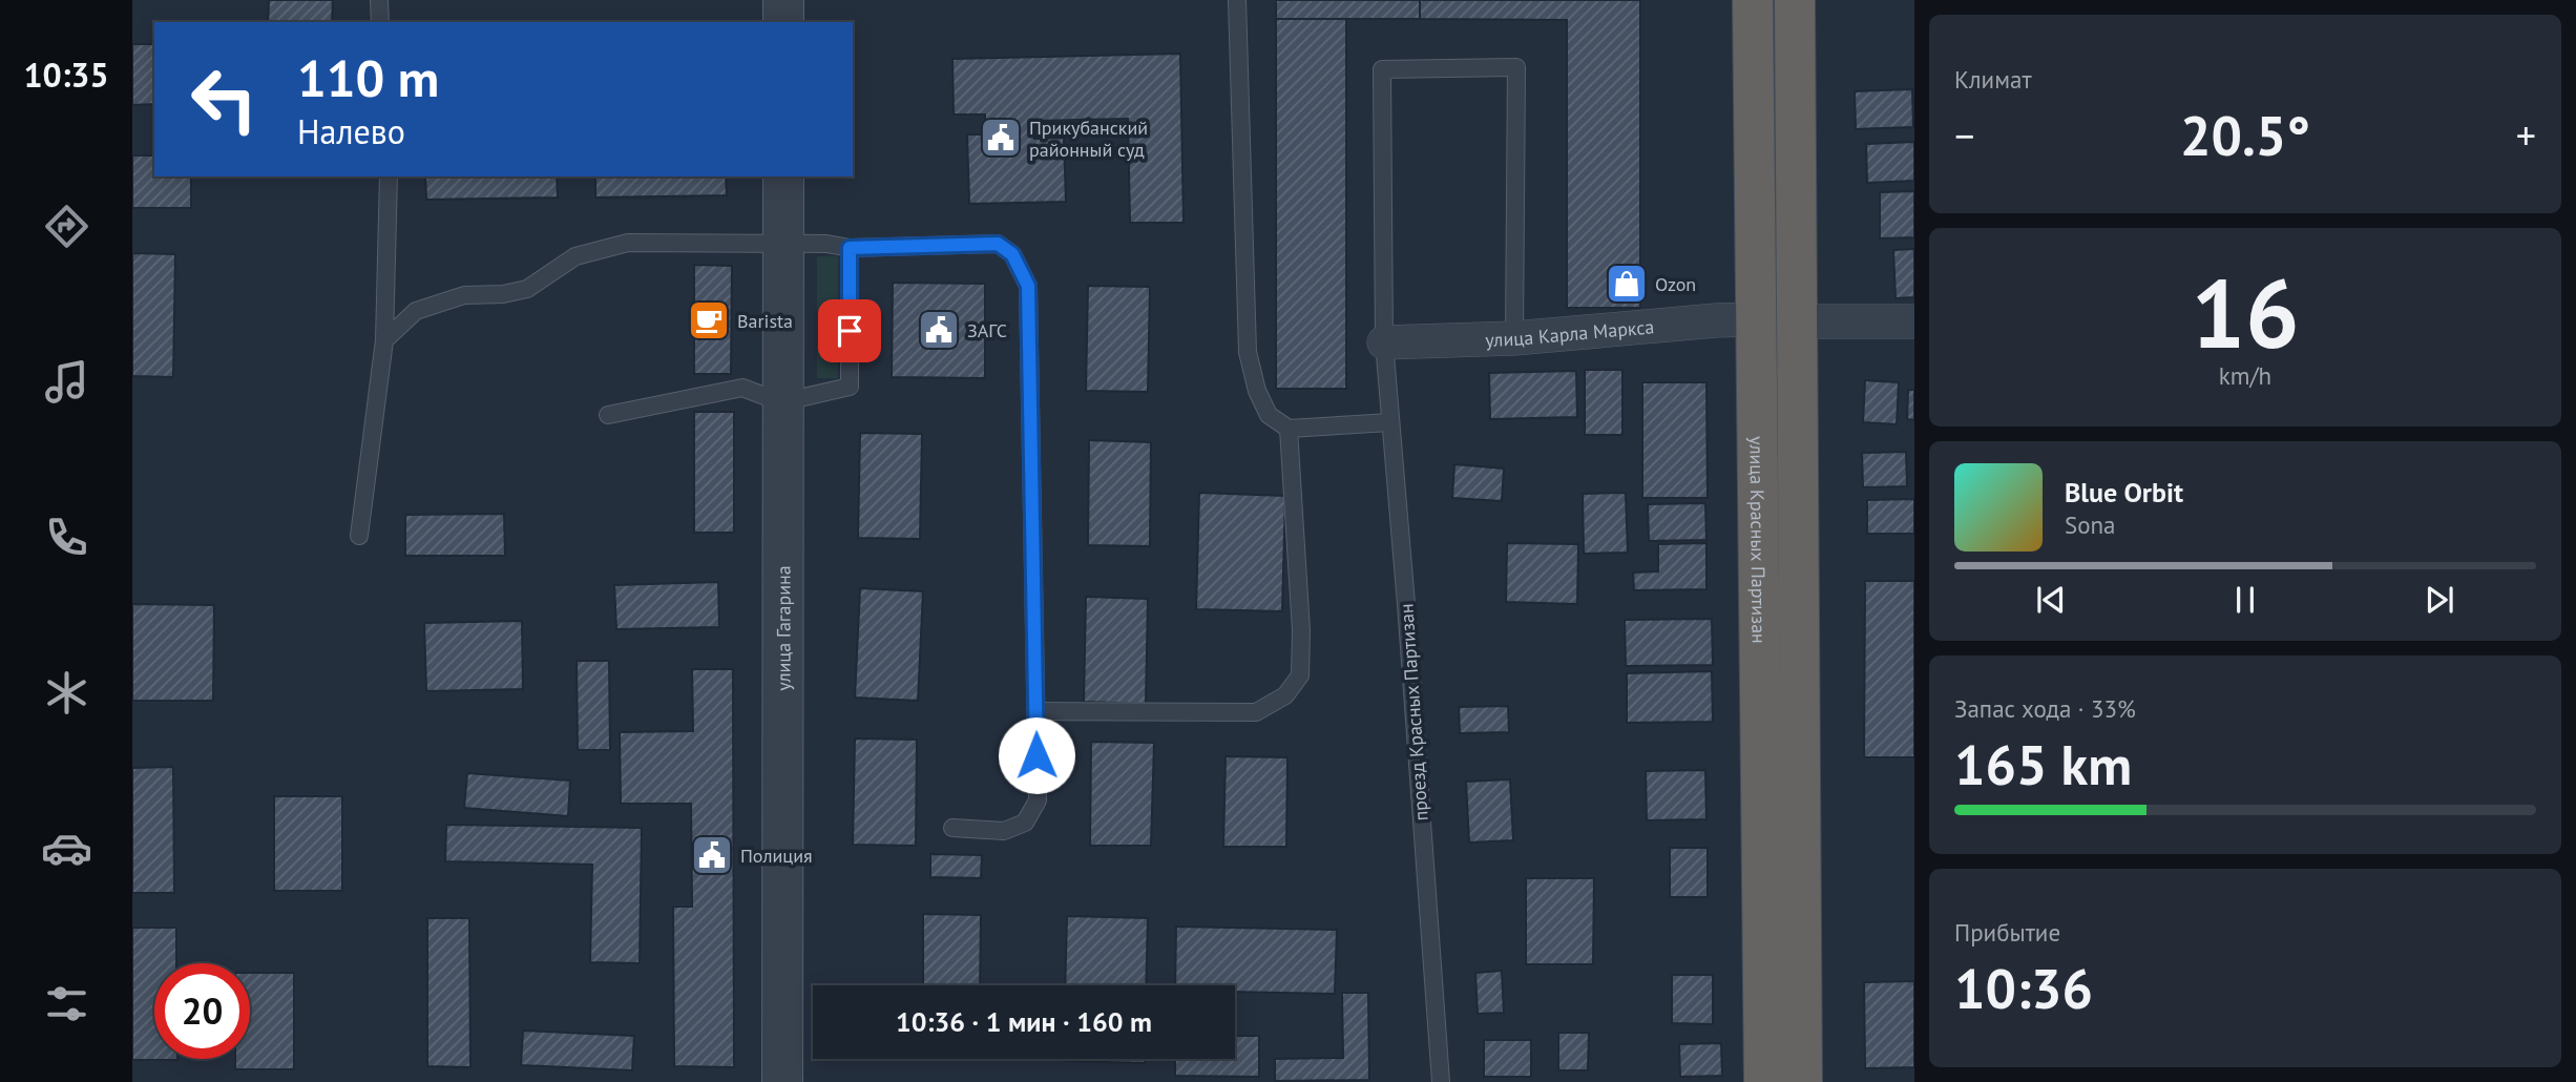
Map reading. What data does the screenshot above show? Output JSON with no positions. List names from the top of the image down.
{
  "streets": {
    "highway": ["улица Красных Партизан"],
    "street": ["улица Карла Маркса", "улица Гагарина"],
    "lane": ["проезд Красных Партизан"]
  },
  "crossings": [
    ["улица Карла Маркса", "улица Красных Партизан"],
    ["улица Карла Маркса", "проезд Красных Партизан"]
  ],
  "places": {
    "public building": ["Прикубанский районный суд", "ЗАГС", "Полиция"],
    "shop": ["Ozon"],
    "cafe": ["Barista"]
  },
  "page": {
    "tabs": "10:35",
    "tile": [
      "Климат",
      ["16", "km/h"],
      ["Запас хода · 33%", "165 km"],
      ["Прибытие", "10:36"]
    ],
    "turn": ["110 m", "Налево"],
    "heat": ["−", "20.5°", "+"],
    "song": ["Blue Orbit", "Sona"],
    "limit": "20",
    "trip": "10:36 · 1 мин · 160 m"
  }
}
